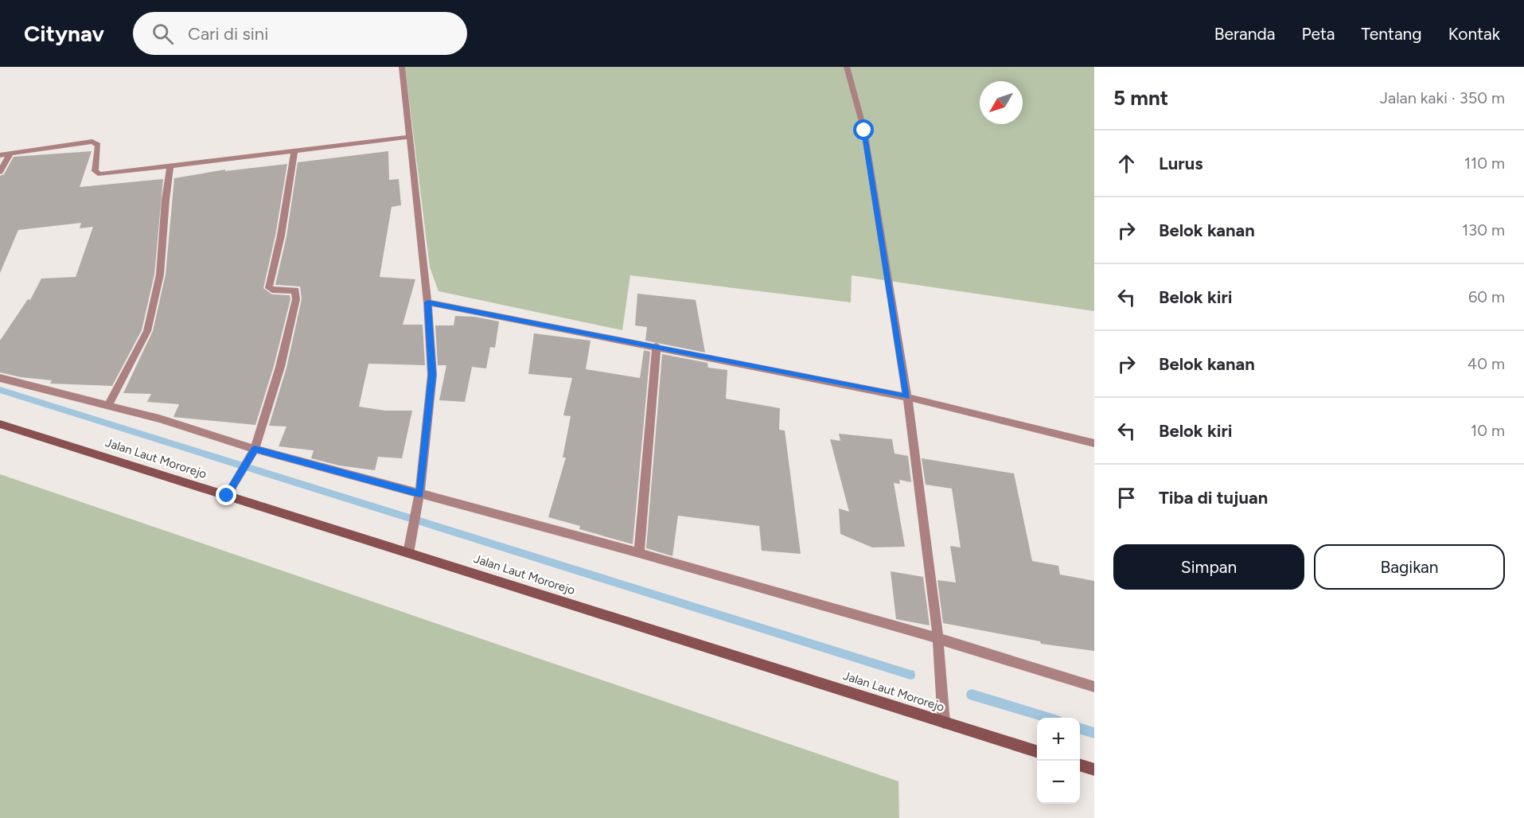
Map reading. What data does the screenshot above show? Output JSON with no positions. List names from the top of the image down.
{
  "streets": {
    "street": ["Jalan Laut Mororejo"]
  },
  "north": "bottom left",
  "page": {
    "header": "Citynav",
    "search": "Cari di sini",
    "nav": [
      "Beranda",
      "Peta",
      "Tentang",
      "Kontak"
    ],
    "heading": ["5 mnt", "Jalan kaki · 350 m"],
    "list": [
      ["Lurus", "110 m"],
      ["Belok kanan", "130 m"],
      ["Belok kiri", "60 m"],
      ["Belok kanan", "40 m"],
      ["Belok kiri", "10 m"],
      "Tiba di tujuan"
    ],
    "buttons": ["Simpan", "Bagikan"],
    "map_buttons": ["+", "−"]
  }
}
